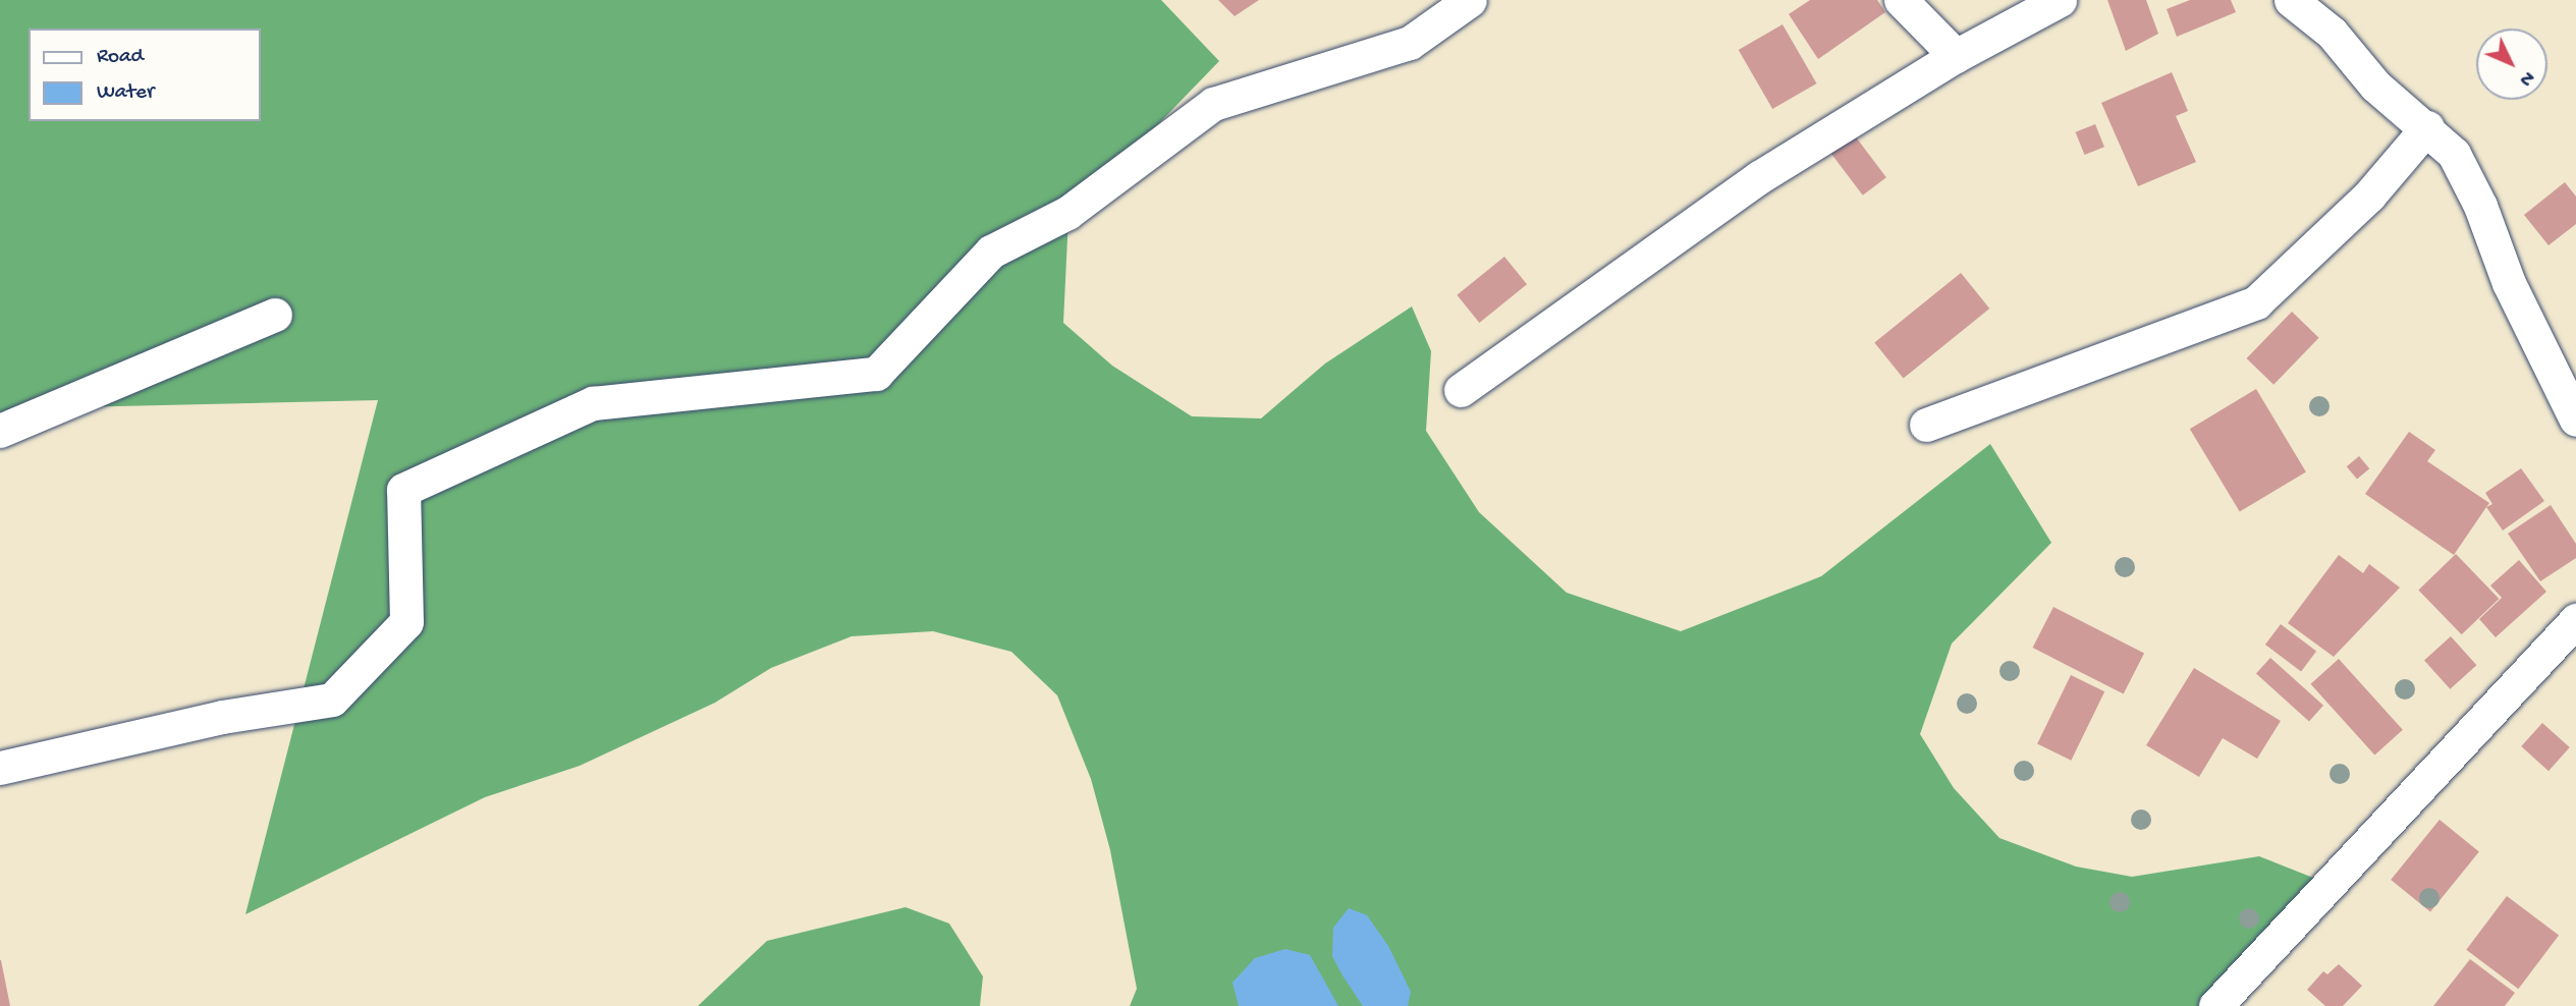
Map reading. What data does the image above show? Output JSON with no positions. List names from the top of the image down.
{
  "legend": ["Road", "Water"],
  "north": "bottom right"
}
